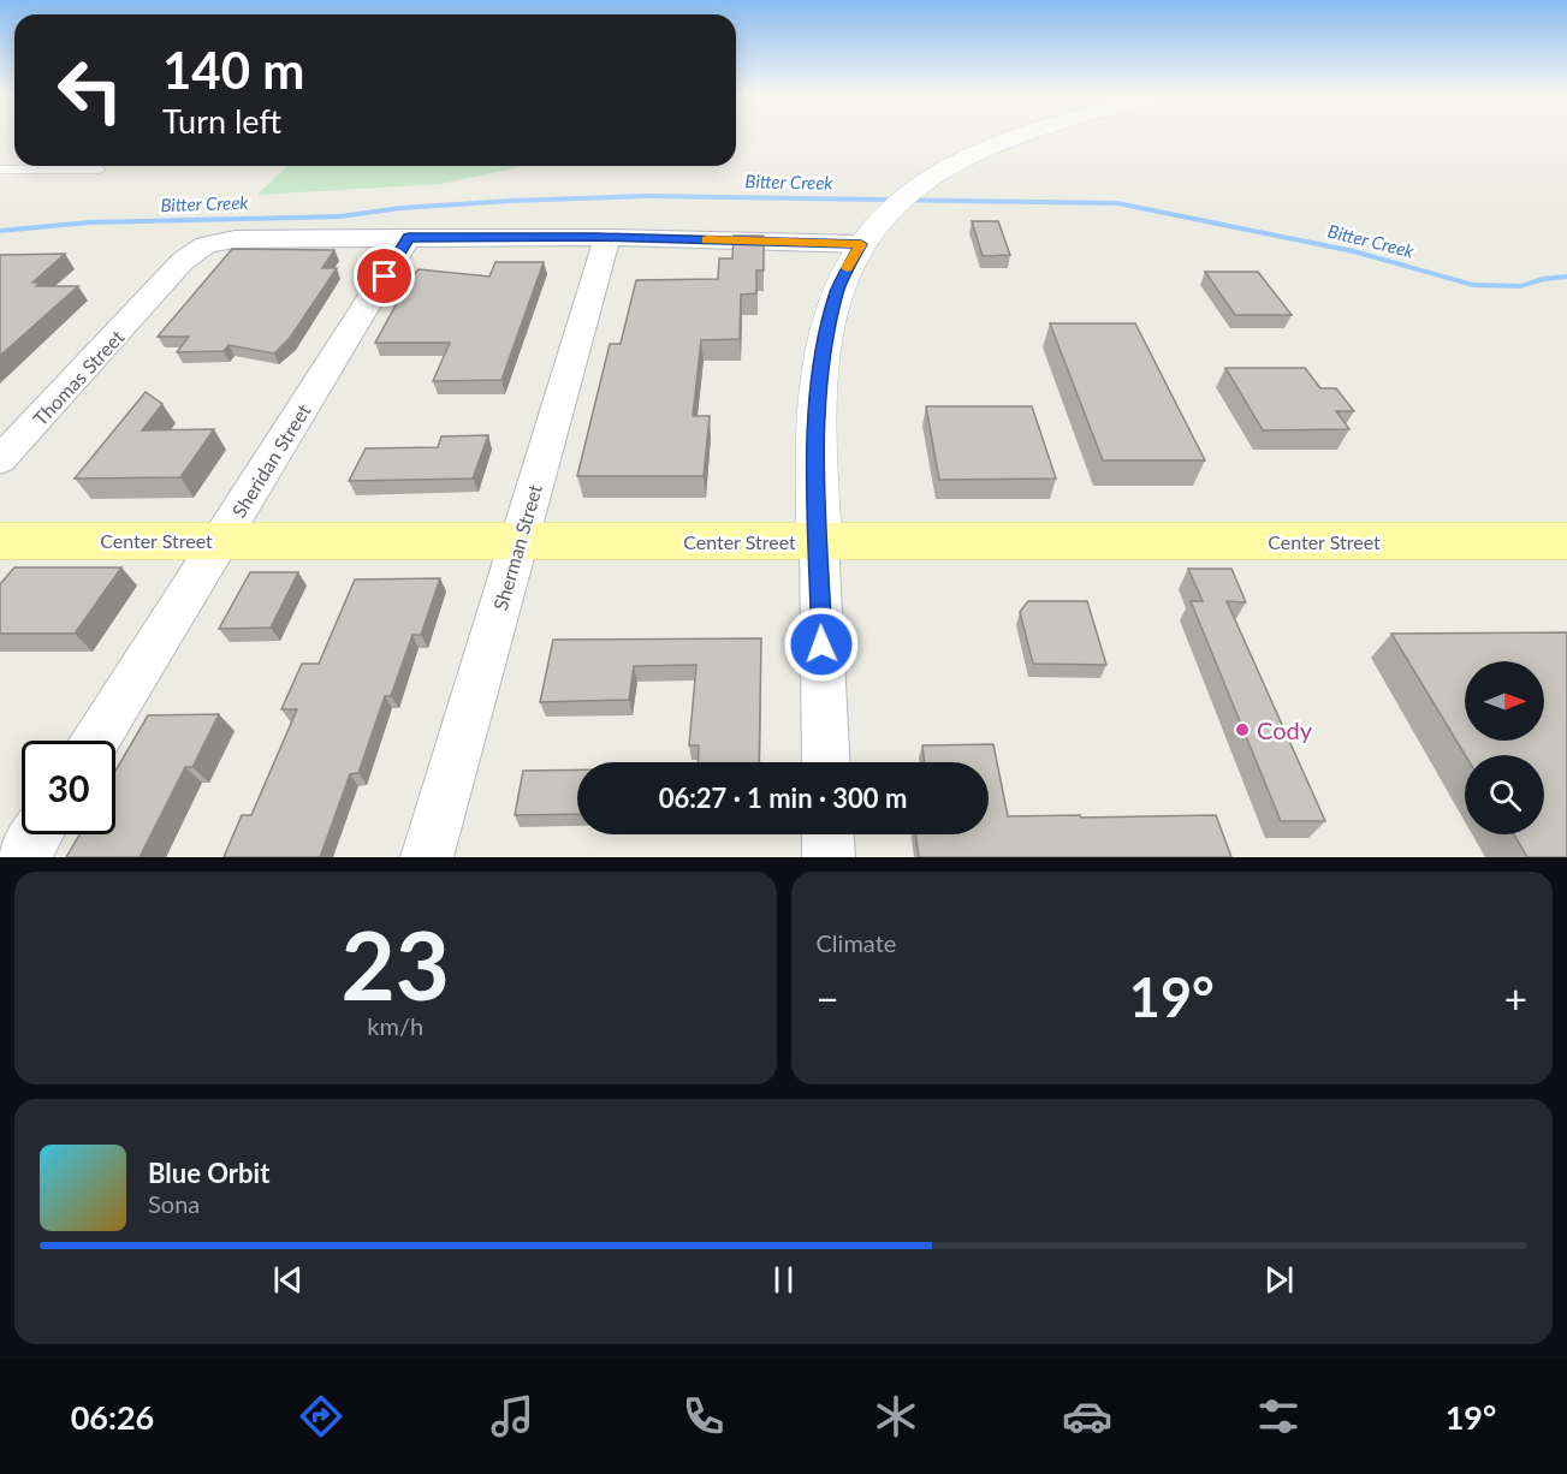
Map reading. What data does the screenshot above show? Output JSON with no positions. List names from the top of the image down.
{
  "streets": {
    "main road": ["Center Street"],
    "street": ["Thomas Street", "Sheridan Street", "Sherman Street"]
  },
  "crossings": [
    ["Thomas Street", "Sheridan Street"],
    ["Thomas Street", "Sherman Street"],
    ["Sheridan Street", "Center Street"],
    ["Center Street", "Sherman Street"]
  ],
  "water": ["Bitter Creek"],
  "places": ["Cody"],
  "north": "right",
  "page": {
    "turn": ["140 m", "Turn left"],
    "limit": "30",
    "trip": "06:27 · 1 min · 300 m",
    "tile": [
      ["23", "km/h"],
      "Climate"
    ],
    "heat": ["−", "19°", "+"],
    "song": ["Blue Orbit", "Sona"],
    "tabs": ["06:26", "19°"]
  }
}
